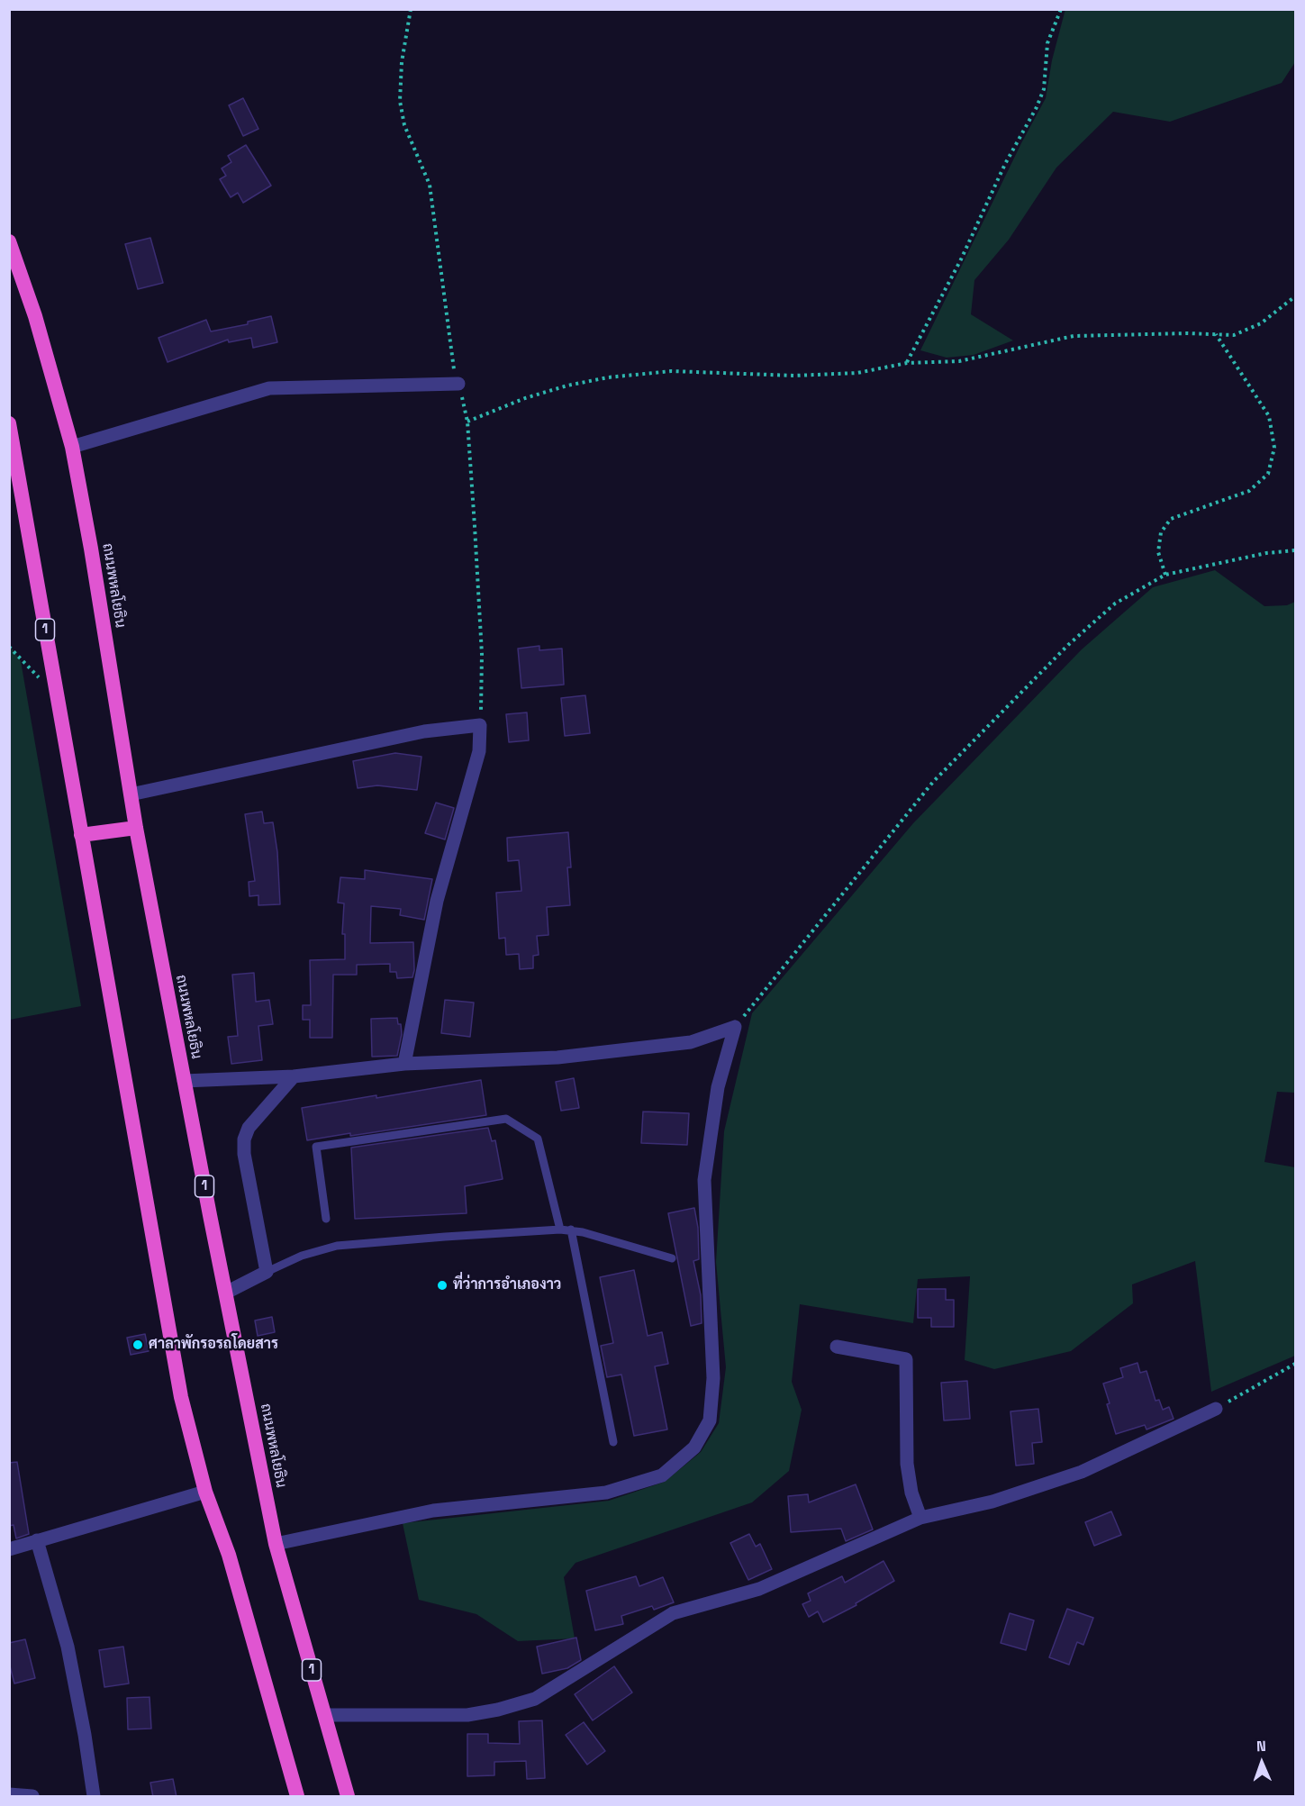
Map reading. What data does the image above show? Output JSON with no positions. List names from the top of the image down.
{
  "streets": {
    "highway": ["ถนนพหลโยธิน", "1"]
  },
  "places": ["ที่ว่าการอำเภองาว", "ศาลาพักรอรถโดยสาร"],
  "north": "top"
}
